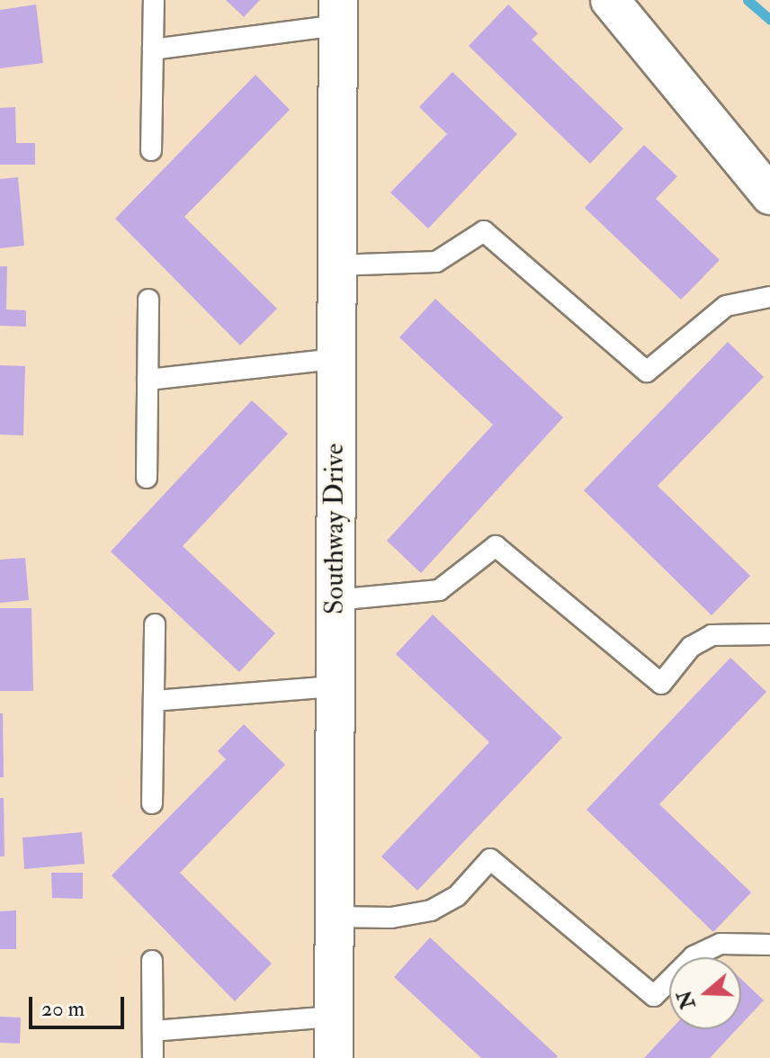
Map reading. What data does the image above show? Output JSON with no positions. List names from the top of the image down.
{
  "streets": {
    "street": ["Southway Drive"]
  },
  "scale_bar": "20 m",
  "north": "left"
}
